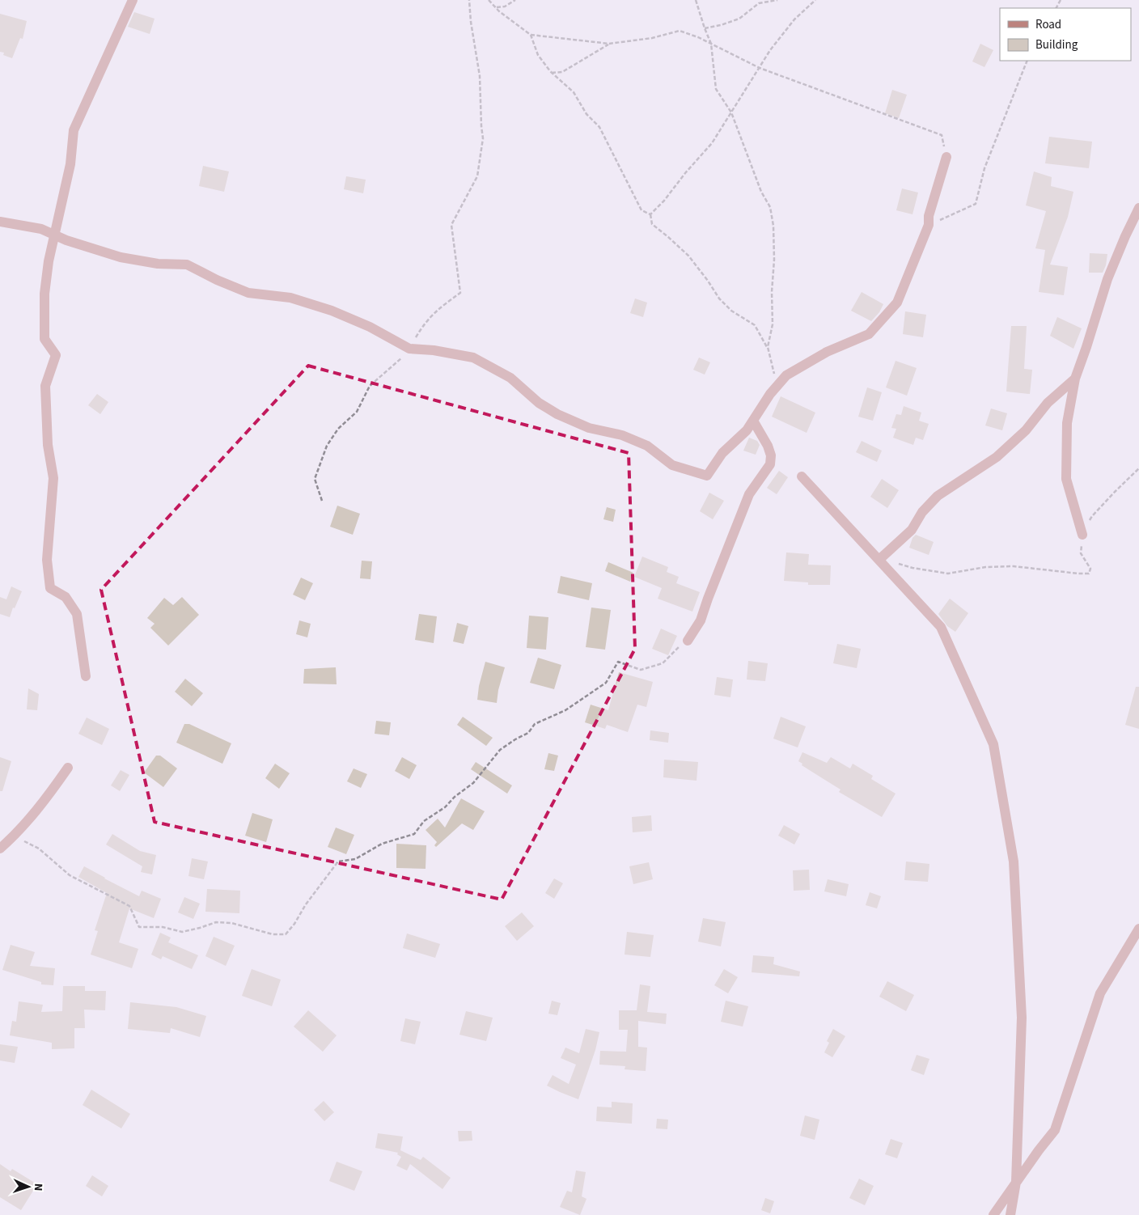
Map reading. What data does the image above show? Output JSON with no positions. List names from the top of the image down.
{
  "legend": ["Road", "Building"],
  "north": "right"
}
